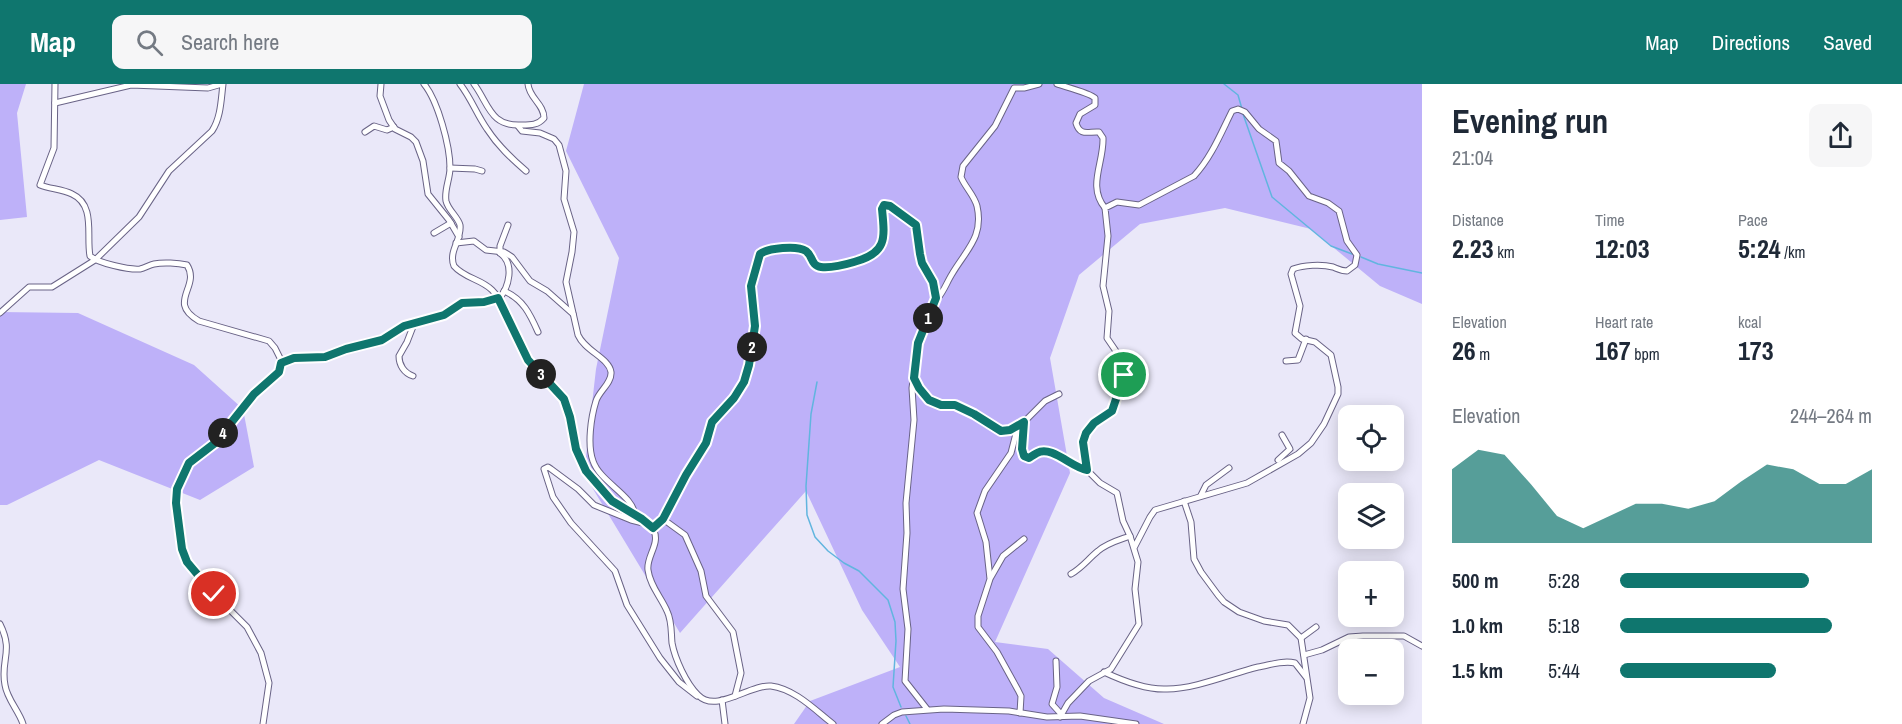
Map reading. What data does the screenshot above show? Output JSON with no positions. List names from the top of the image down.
{
  "page": {
    "header": "Map",
    "search": "Search here",
    "nav": ["Map", "Directions", "Saved"],
    "heading": ["Evening run", "21:04"],
    "stats": [
      ["Distance", "2.23 km"],
      ["Time", "12:03"],
      ["Pace", "5:24 /km"],
      ["Elevation", "26 m"],
      ["Heart rate", "167 bpm"],
      ["kcal", "173"]
    ],
    "pins": [
      "1",
      "2",
      "3",
      "4"
    ],
    "chart": ["Elevation", "244–264 m"],
    "map_buttons": ["+", "−"],
    "list": [
      {
        "name": "500 m",
        "note": "5:28"
      },
      {
        "name": "1.0 km",
        "note": "5:18"
      },
      {
        "name": "1.5 km",
        "note": "5:44"
      }
    ]
  }
}
